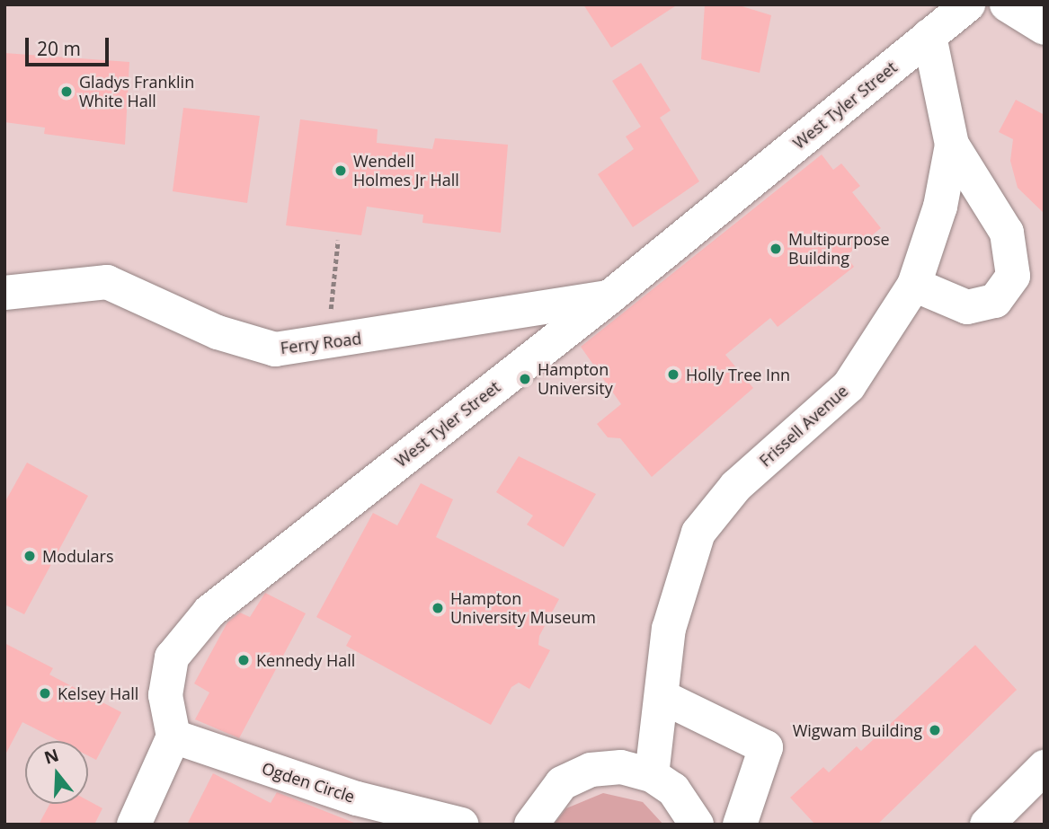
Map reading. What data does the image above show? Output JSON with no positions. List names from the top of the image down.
{
  "streets": {
    "street": [
      "West Tyler Street",
      "Ferry Road",
      "Frissell Avenue",
      "Ogden Circle"
    ]
  },
  "crossings": [
    ["West Tyler Street", "Ferry Road"],
    ["West Tyler Street", "Frissell Avenue"],
    ["West Tyler Street", "Ogden Circle"]
  ],
  "places": [
    "Gladys Franklin White Hall",
    "Wendell Holmes Jr Hall",
    "Multipurpose Building",
    "Holly Tree Inn",
    "Hampton University",
    "Modulars",
    "Hampton University Museum",
    "Kennedy Hall",
    "Kelsey Hall",
    "Wigwam Building"
  ],
  "scale_bar": "20 m",
  "north": "top"
}
